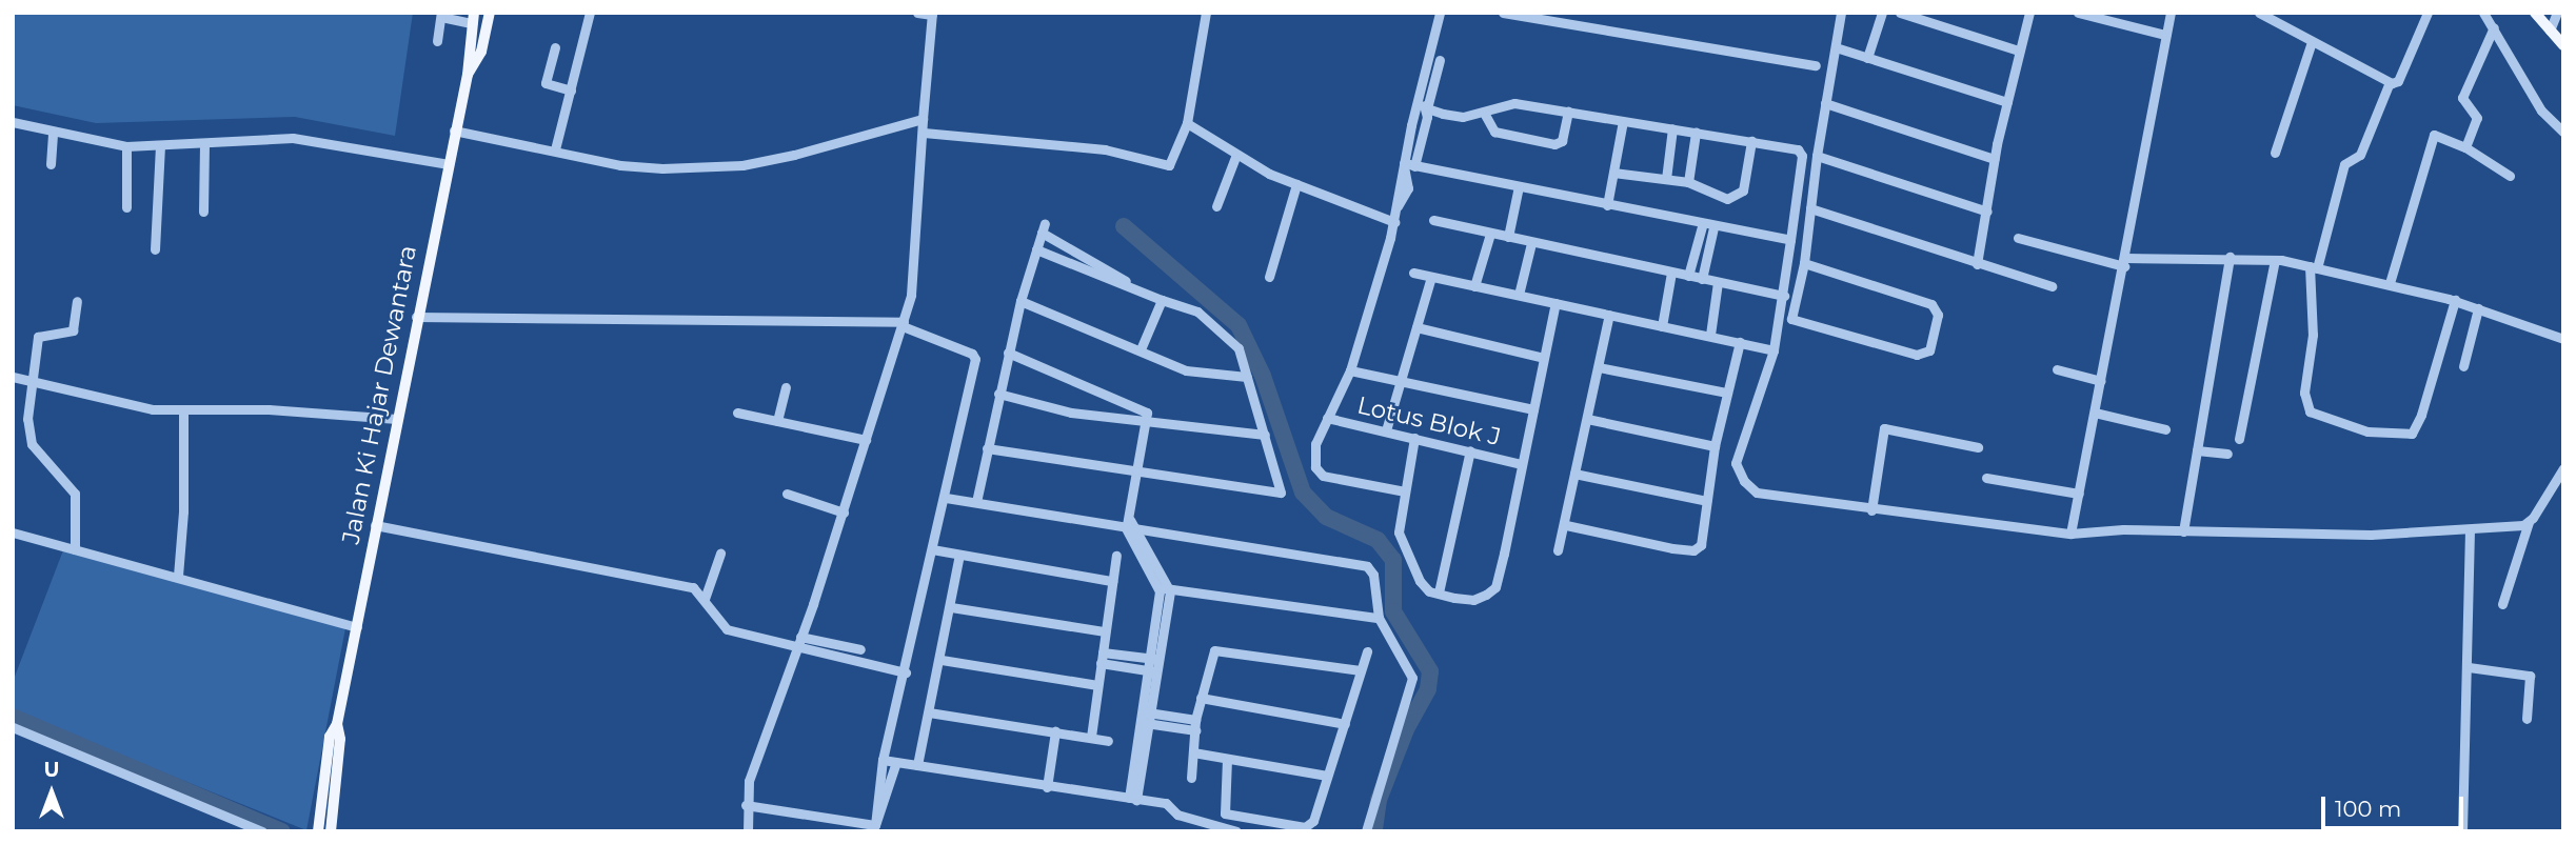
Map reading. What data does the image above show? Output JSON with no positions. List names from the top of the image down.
{
  "streets": {
    "main road": ["Jalan Ki Hajar Dewantara"],
    "street": ["Lotus Blok J"]
  },
  "scale_bar": "100 m",
  "north": "top"
}
